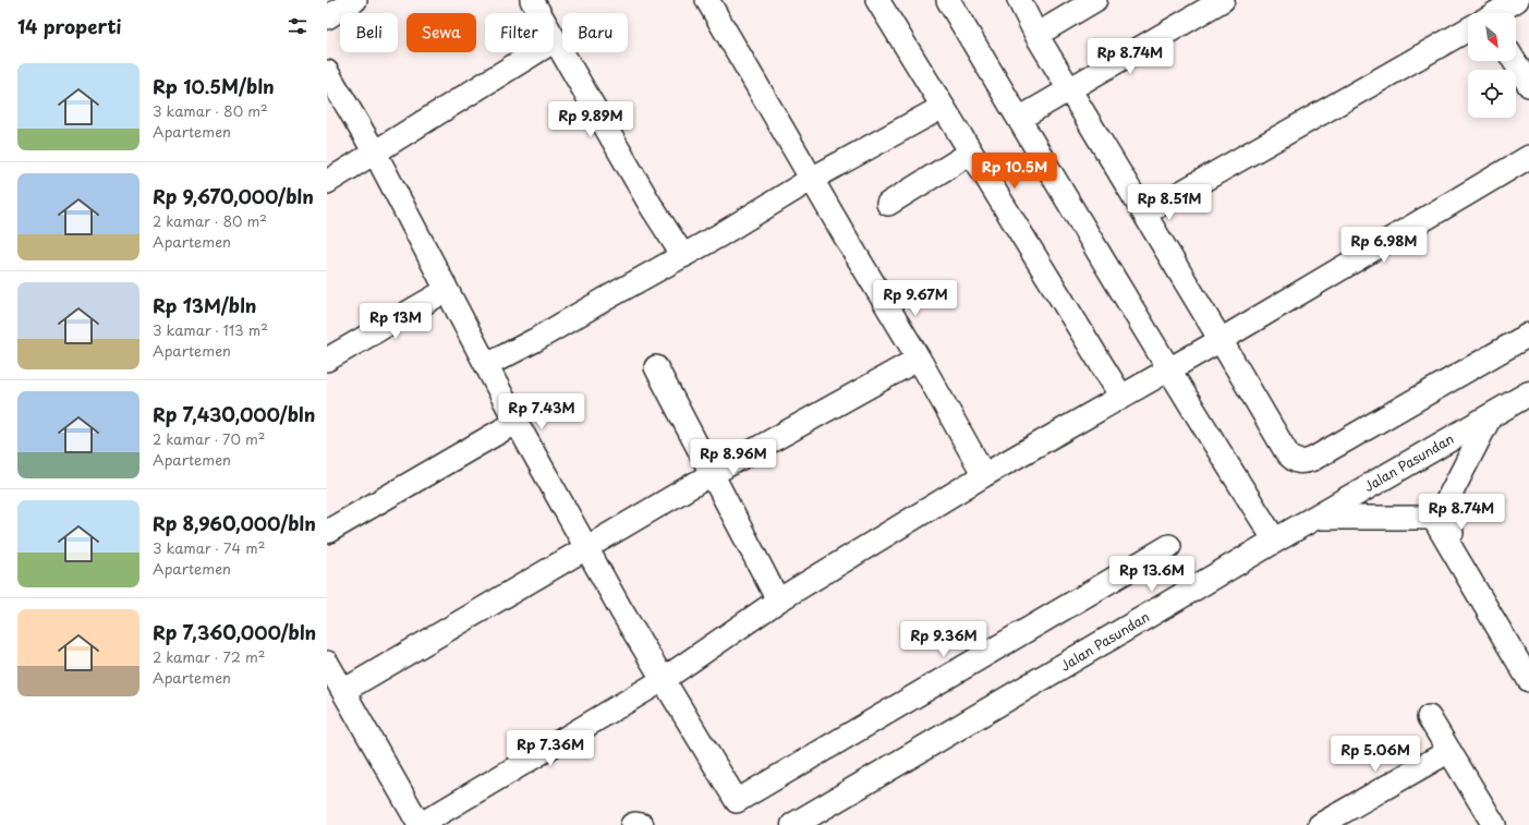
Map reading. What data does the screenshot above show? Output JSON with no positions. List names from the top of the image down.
{
  "streets": {
    "street": ["Jalan Pasundan"]
  },
  "north": "bottom right",
  "page": {
    "heading": "14 properti",
    "chip": [
      "Beli",
      "Sewa",
      "Filter",
      "Baru"
    ],
    "price": [
      "Rp 8.74M",
      "Rp 9.89M",
      "Rp 10.5M",
      "Rp 8.51M",
      "Rp 6.98M",
      "Rp 9.67M",
      "Rp 13M",
      "Rp 7.43M",
      "Rp 8.96M",
      "Rp 8.74M",
      "Rp 13.6M",
      "Rp 9.36M",
      "Rp 7.36M",
      "Rp 5.06M"
    ],
    "list": [
      {
        "name": "Rp 10.5M/bln",
        "note": "3 kamar · 80 m² · Apartemen"
      },
      {
        "name": "Rp 9,670,000/bln",
        "note": "2 kamar · 80 m² · Apartemen"
      },
      {
        "name": "Rp 13M/bln",
        "note": "3 kamar · 113 m² · Apartemen"
      },
      {
        "name": "Rp 7,430,000/bln",
        "note": "2 kamar · 70 m² · Apartemen"
      },
      {
        "name": "Rp 8,960,000/bln",
        "note": "3 kamar · 74 m² · Apartemen"
      },
      {
        "name": "Rp 7,360,000/bln",
        "note": "2 kamar · 72 m² · Apartemen"
      }
    ]
  }
}
